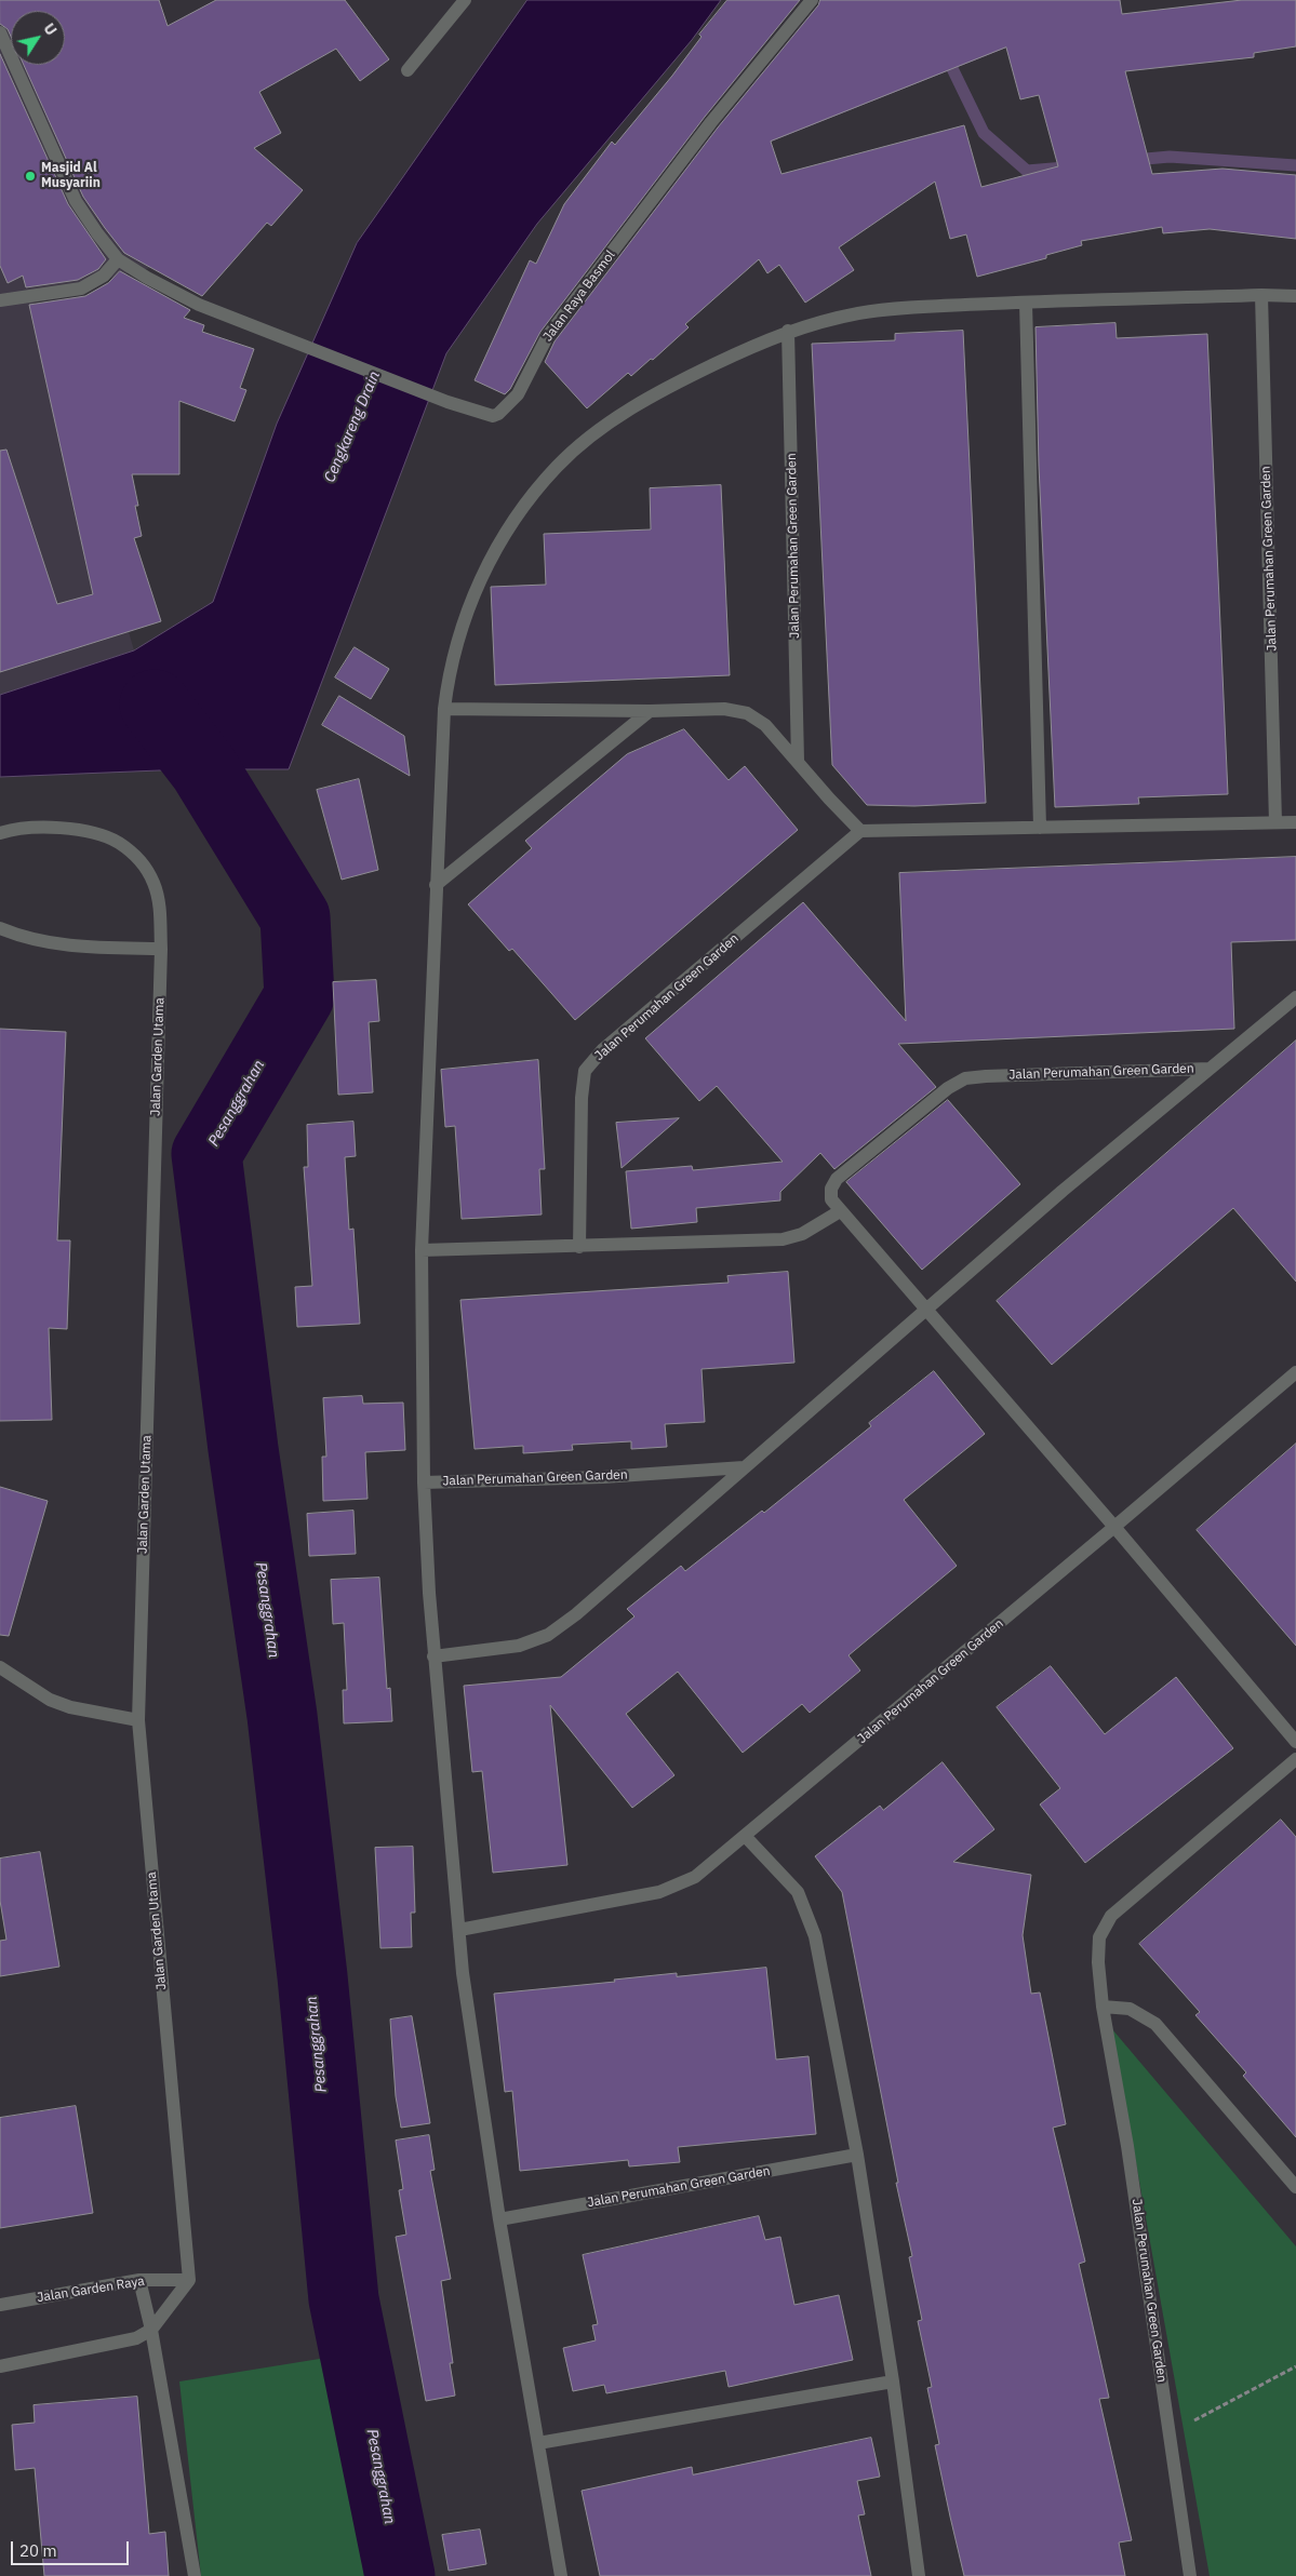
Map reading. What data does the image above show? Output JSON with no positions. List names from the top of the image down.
{
  "streets": {
    "street": [
      "Jalan Raya Basmol",
      "Jalan Perumahan Green Garden",
      "Jalan Garden Utama",
      "Jalan Garden Raya"
    ]
  },
  "crossings": [
    ["Jalan Garden Utama", "Jalan Garden Raya"]
  ],
  "water": ["Cengkareng Drain", "Pesanggrahan"],
  "places": ["Masjid Al Musyariin"],
  "scale_bar": "20 m",
  "north": "top right"
}
